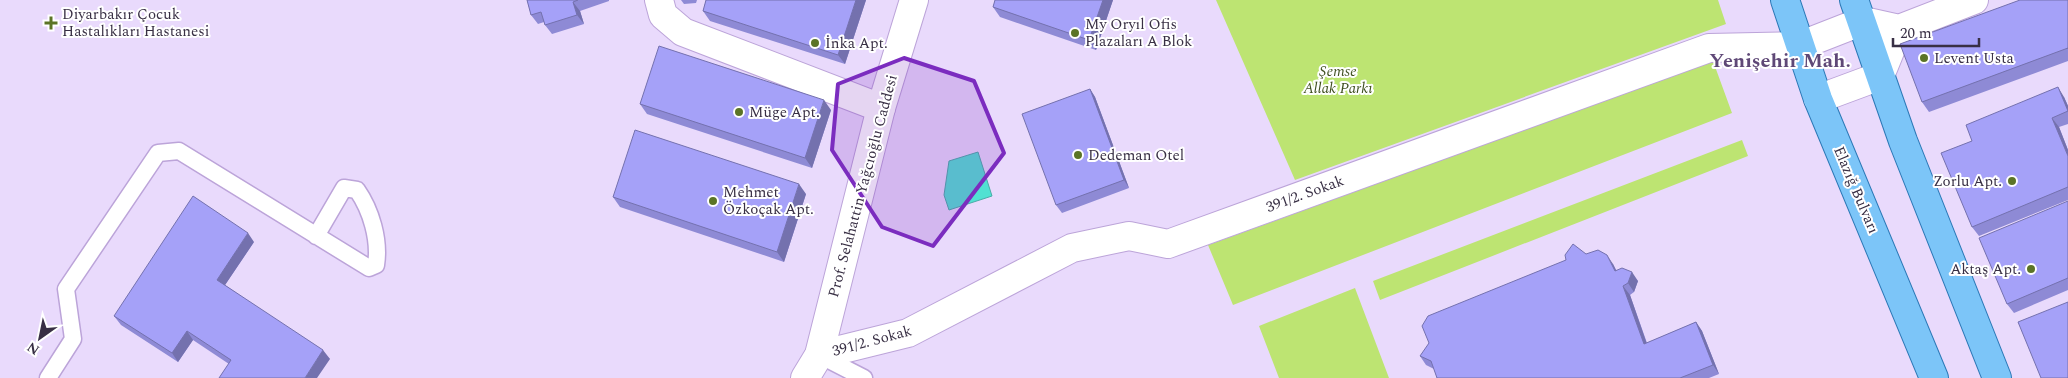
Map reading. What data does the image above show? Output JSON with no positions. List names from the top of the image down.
{
  "streets": {
    "main road": ["Elazığ Bulvarı"],
    "street": ["Prof. Selahattin Yağcıoğlu Caddesi", "391/2. Sokak"]
  },
  "crossings": [
    ["Prof. Selahattin Yağcıoğlu Caddesi", "391/2. Sokak"],
    ["Elazığ Bulvarı", "391/2. Sokak"]
  ],
  "districts": ["Yenişehir Mah."],
  "parks": ["Şemse Allak Parkı"],
  "places": {
    "health": ["Diyarbakır Çocuk Hastalıkları Hastanesi"],
    "other": [
      "My Oryıl Ofis Plazaları A Blok",
      "İnka Apt.",
      "Levent Usta",
      "Müge Apt.",
      "Dedeman Otel",
      "Zorlu Apt.",
      "Mehmet Özkoçak Apt.",
      "Aktaş Apt."
    ]
  },
  "scale_bar": "20 m",
  "north": "bottom left"
}
